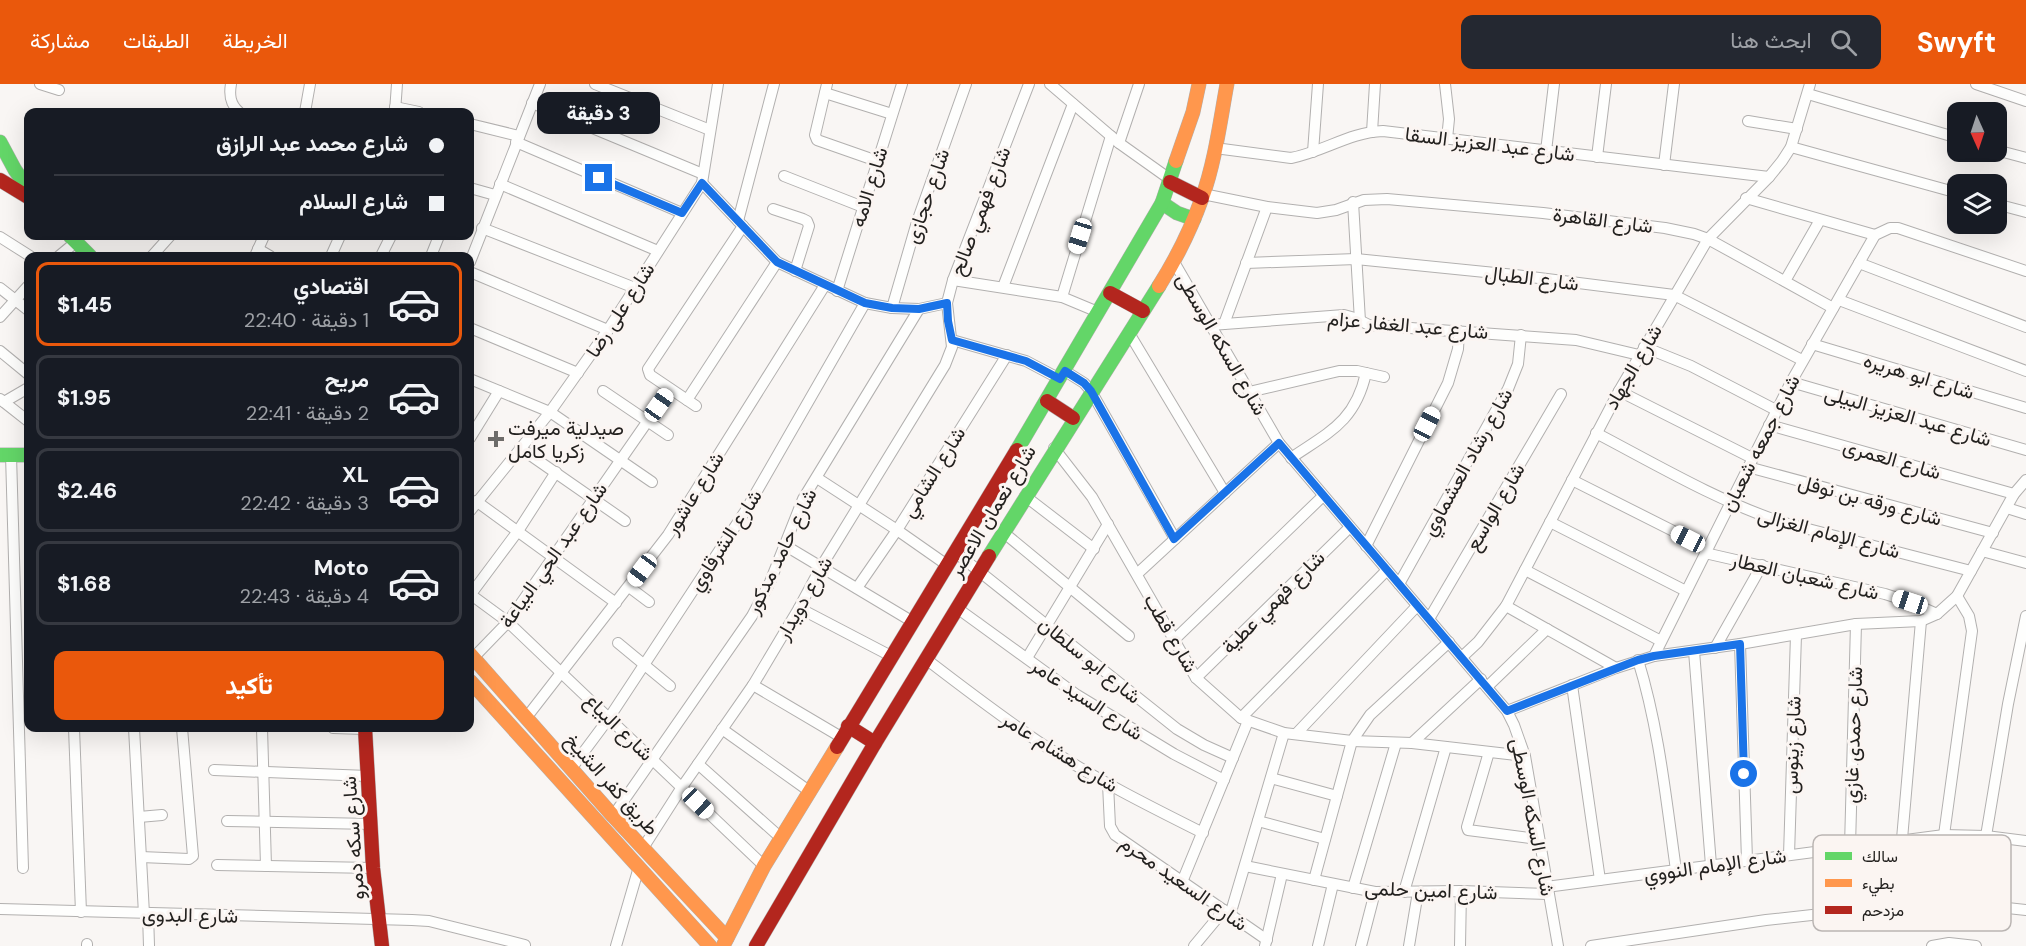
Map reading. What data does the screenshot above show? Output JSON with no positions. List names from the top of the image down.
{
  "streets": {
    "main road": ["شارع نعمان الاعصر", "طريق كفر الشيخ", "شارع سكه دمرو"],
    "street": [
      "شارع عبد العزيز السقا",
      "شارع الامه",
      "شارع حجازى",
      "شارع فهمي صالح",
      "شارع القاهرة",
      "شارع الطبال",
      "شارع على رضا",
      "شارع عبد الغفار عزام",
      "شارع السكه الوسطى",
      "شارع الجهاد",
      "شارع ابو هريره",
      "شارع عبد العزيز البيلى",
      "شارع جمعه شعبان",
      "شارع العمرى",
      "شارع رشاد العشماوي",
      "شارع الشامي",
      "شارع عاشور",
      "شارع ورقه بن نوفل",
      "شارع الواسع",
      "شارع الإمام الغزالى",
      "شارع الشرقاوي",
      "شارع حامد مدكور",
      "شارع عبد الحي البياعة",
      "شارع شعبان العطار",
      "شارع دويدار",
      "شارع فهمي عطية",
      "شارع قطب",
      "شارع ابو سلطان",
      "شارع السيد عامر",
      "شارع البياع",
      "شارع حمدى غازي",
      "شارع زينوس",
      "شارع هشام عامر",
      "شارع الإمام النووي",
      "شارع السعيد محرم",
      "شارع امين حلمى",
      "شارع البدوى"
    ]
  },
  "crossings": [
    ["شارع عبد العزيز السقا", "شارع الجهاد"],
    ["شارع عبد العزيز السقا", "شارع نعمان الاعصر"],
    ["شارع فهمي صالح", "شارع دويدار"],
    ["شارع القاهرة", "شارع الجهاد"],
    ["شارع القاهرة", "شارع جمعه شعبان"],
    ["شارع القاهرة", "شارع نعمان الاعصر"],
    ["شارع الطبال", "شارع الجهاد"],
    ["شارع الطبال", "شارع جمعه شعبان"],
    ["شارع عبد الغفار عزام", "شارع السكه الوسطى"],
    ["شارع عبد الغفار عزام", "شارع الجهاد"],
    ["شارع عبد الغفار عزام", "شارع جمعه شعبان"],
    ["شارع عبد الغفار عزام", "شارع رشاد العشماوي"],
    ["شارع السكه الوسطى", "شارع الجهاد"],
    ["شارع السكه الوسطى", "شارع رشاد العشماوي"],
    ["شارع السكه الوسطى", "شارع الواسع"],
    ["شارع السكه الوسطى", "شارع نعمان الاعصر"],
    ["شارع السكه الوسطى", "شارع فهمي عطية"],
    ["شارع السكه الوسطى", "شارع قطب"],
    ["شارع السكه الوسطى", "شارع الإمام النووي"],
    ["شارع السكه الوسطى", "شارع امين حلمى"],
    ["شارع الجهاد", "شارع ورقه بن نوفل"],
    ["شارع الجهاد", "شارع الإمام الغزالى"],
    ["شارع الجهاد", "شارع شعبان العطار"],
    ["شارع ابو هريره", "شارع جمعه شعبان"],
    ["شارع عبد العزيز البيلى", "شارع جمعه شعبان"],
    ["شارع جمعه شعبان", "شارع العمرى"],
    ["شارع جمعه شعبان", "شارع ورقه بن نوفل"],
    ["شارع جمعه شعبان", "شارع الإمام الغزالى"],
    ["شارع جمعه شعبان", "شارع شعبان العطار"],
    ["شارع عاشور", "شارع البياع"],
    ["شارع عاشور", "طريق كفر الشيخ"],
    ["شارع نعمان الاعصر", "شارع قطب"],
    ["شارع نعمان الاعصر", "شارع ابو سلطان"],
    ["شارع نعمان الاعصر", "شارع السيد عامر"],
    ["شارع نعمان الاعصر", "شارع البياع"],
    ["شارع نعمان الاعصر", "شارع هشام عامر"],
    ["شارع نعمان الاعصر", "طريق كفر الشيخ"],
    ["شارع الشرقاوي", "شارع البياع"],
    ["شارع الشرقاوي", "طريق كفر الشيخ"],
    ["شارع حامد مدكور", "شارع البياع"],
    ["شارع حامد مدكور", "طريق كفر الشيخ"],
    ["شارع عبد الحي البياعة", "شارع البياع"],
    ["شارع دويدار", "شارع البياع"],
    ["شارع دويدار", "طريق كفر الشيخ"],
    ["شارع فهمي عطية", "شارع قطب"],
    ["شارع زينوس", "شارع الإمام النووي"],
    ["شارع هشام عامر", "شارع السعيد محرم"],
    ["شارع سكه دمرو", "شارع البدوى"],
    ["شارع الإمام النووي", "شارع امين حلمى"]
  ],
  "places": {
    "health": ["صيدلية ميرفت زكريا كامل"]
  },
  "legend": ["سالك", "بطيء", "مزدحم"],
  "north": "bottom",
  "page": {
    "header": "Swyft",
    "search": "ابحث هنا",
    "nav": ["الخريطة", "الطبقات", "مشاركة"],
    "bubble": "3 دقيقة",
    "banner": ["شارع محمد عبد الرازق", "شارع السلام"],
    "list": [
      {
        "name": "اقتصادي",
        "note": "1 دقيقة · 22:40",
        "value": "$1.45"
      },
      {
        "name": "مريح",
        "note": "2 دقيقة · 22:41",
        "value": "$1.95"
      },
      {
        "name": "XL",
        "note": "3 دقيقة · 22:42",
        "value": "$2.46"
      },
      {
        "name": "Moto",
        "note": "4 دقيقة · 22:43",
        "value": "$1.68"
      }
    ],
    "buttons": "تأكيد"
  }
}
